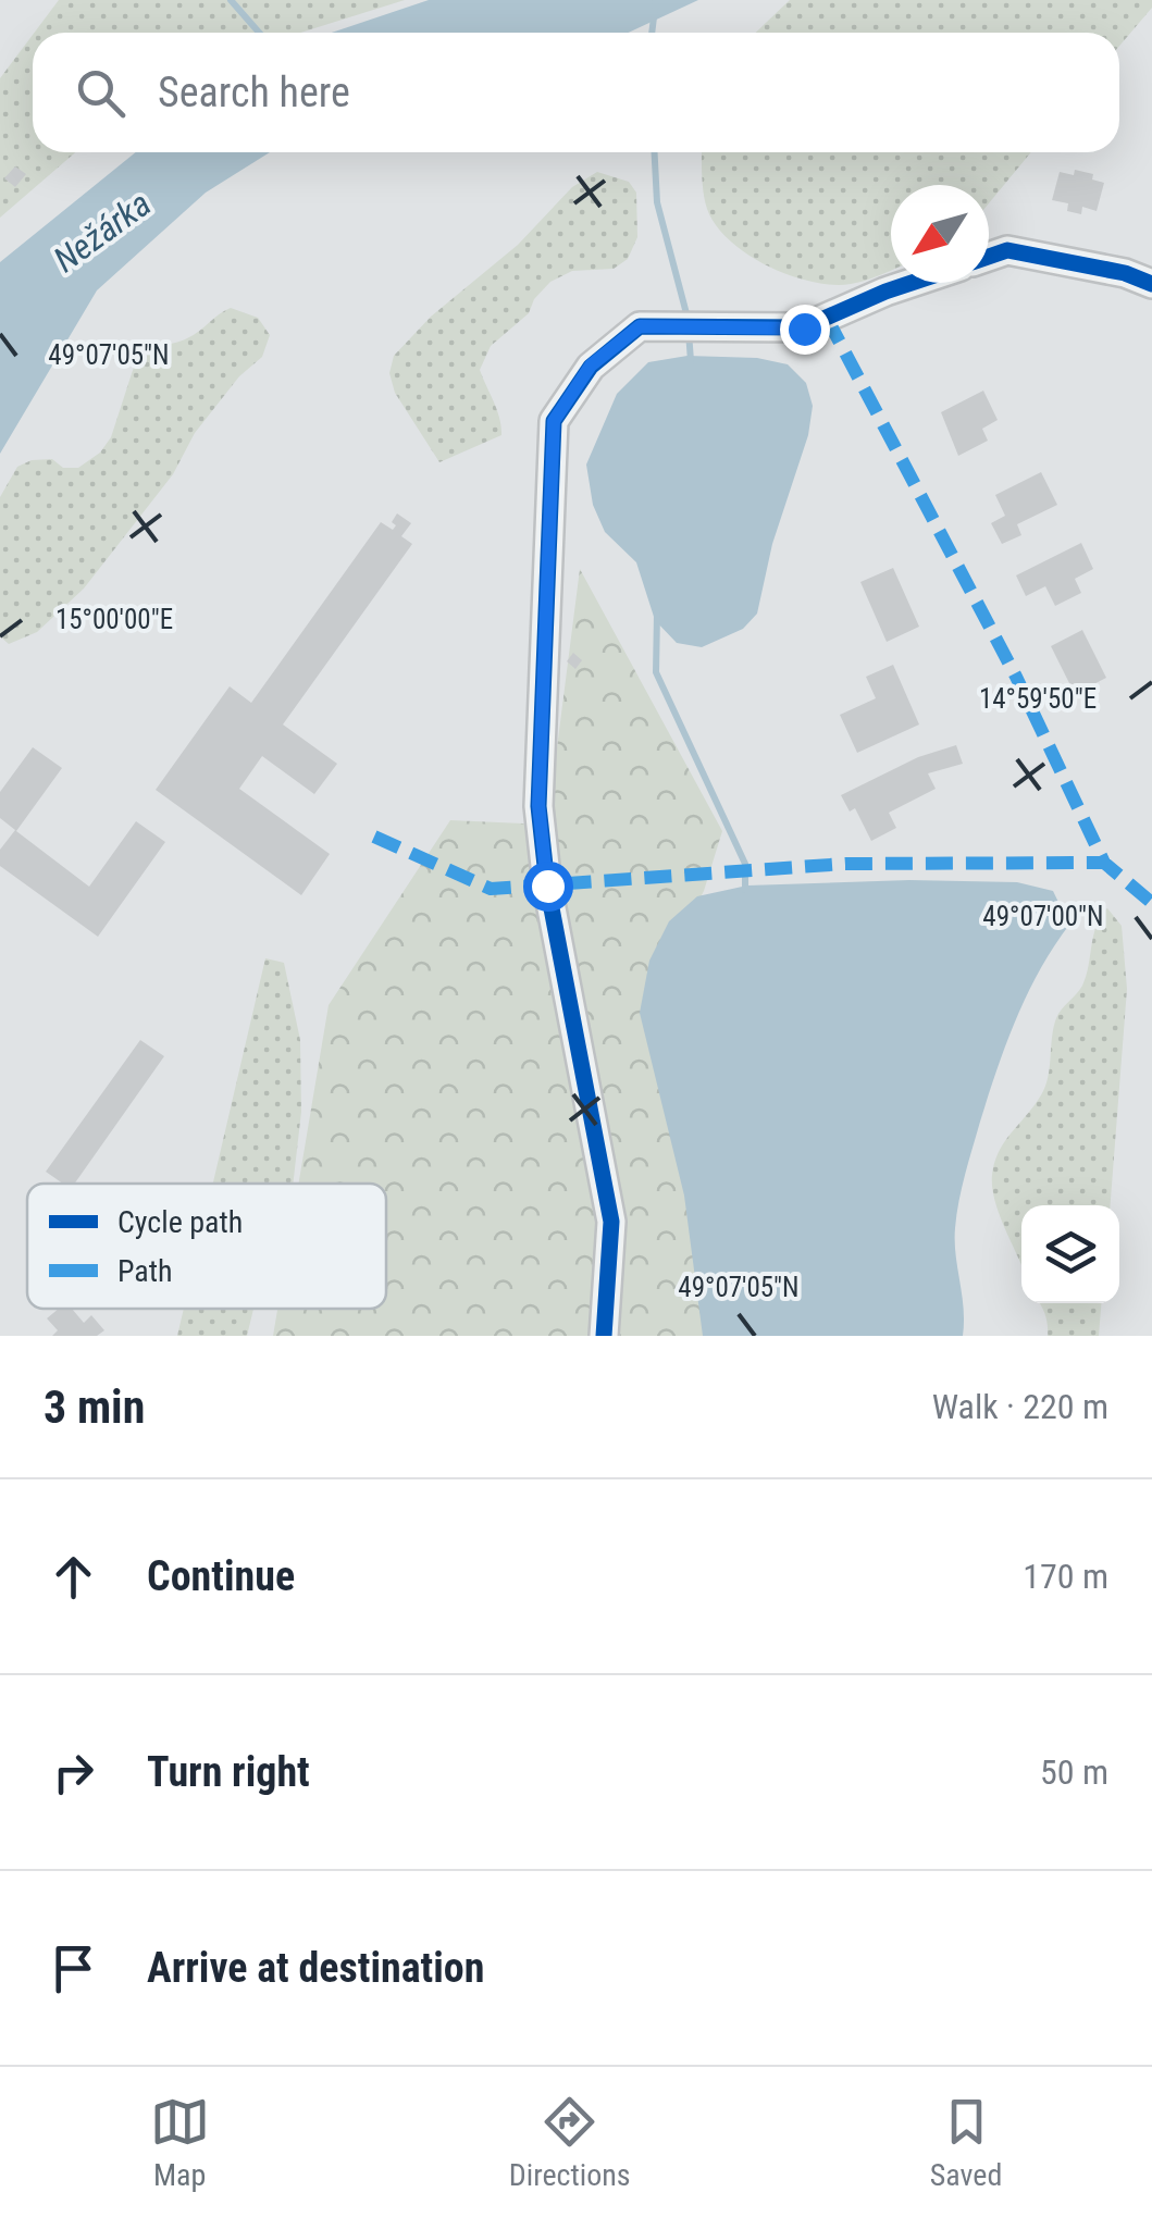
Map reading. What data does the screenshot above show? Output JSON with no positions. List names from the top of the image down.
{
  "water": ["Nežárka"],
  "legend": ["Cycle path", "Path"],
  "north": "bottom left",
  "page": {
    "search": "Search here",
    "heading": ["3 min", "Walk · 220 m"],
    "list": [
      ["Continue", "170 m"],
      ["Turn right", "50 m"],
      "Arrive at destination"
    ],
    "nav": ["Map", "Directions", "Saved"]
  },
  "coordinates": [
    "49°07'05\"N",
    "15°00'00\"E",
    "14°59'50\"E",
    "49°07'00\"N"
  ]
}
